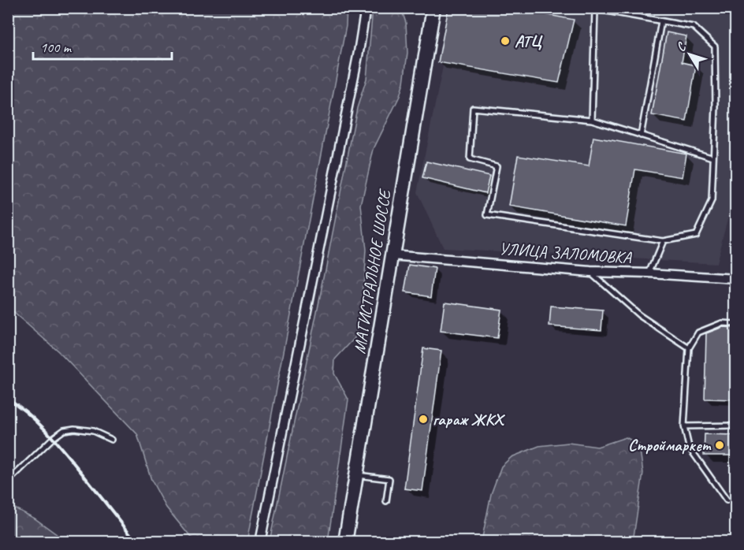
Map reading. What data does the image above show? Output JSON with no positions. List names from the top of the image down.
{
  "streets": {
    "main road": ["МАГИСТРАЛЬНОЕ ШОССЕ"],
    "street": ["УЛИЦА ЗАЛОМОВКА"]
  },
  "crossings": [
    ["УЛИЦА ЗАЛОМОВКА", "МАГИСТРАЛЬНОЕ ШОССЕ"]
  ],
  "places": ["АТЦ", "гараж ЖКХ", "Строймаркет"],
  "scale_bar": "100 m",
  "north": "top left"
}
